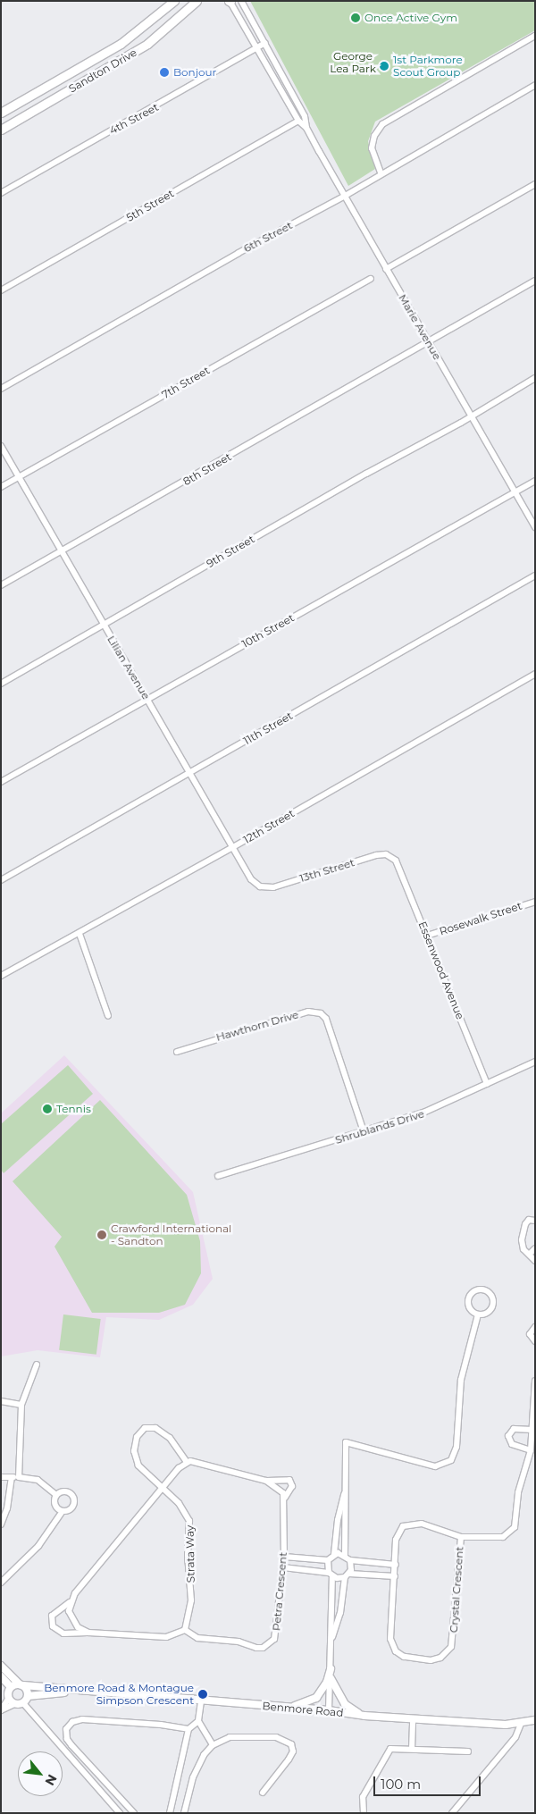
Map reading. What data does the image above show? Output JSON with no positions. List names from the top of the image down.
{
  "streets": {
    "main road": ["Sandton Drive"],
    "street": [
      "4th Street",
      "5th Street",
      "6th Street",
      "Marie Avenue",
      "7th Street",
      "8th Street",
      "9th Street",
      "10th Street",
      "Lilian Avenue",
      "11th Street",
      "12th Street",
      "13th Street",
      "Rosewalk Street",
      "Essenwood Avenue",
      "Hawthorn Drive",
      "Shrublands Drive",
      "Strata Way",
      "Crystal Crescent",
      "Petra Crescent",
      "Benmore Road"
    ]
  },
  "crossings": [
    ["4th Street", "Marie Avenue"],
    ["5th Street", "Marie Avenue"],
    ["6th Street", "Marie Avenue"],
    ["Marie Avenue", "8th Street"],
    ["Marie Avenue", "9th Street"],
    ["Marie Avenue", "10th Street"],
    ["7th Street", "Lilian Avenue"],
    ["8th Street", "Lilian Avenue"],
    ["9th Street", "Lilian Avenue"],
    ["10th Street", "Lilian Avenue"],
    ["Lilian Avenue", "11th Street"],
    ["Lilian Avenue", "12th Street"],
    ["Lilian Avenue", "13th Street"],
    ["13th Street", "Essenwood Avenue"],
    ["Rosewalk Street", "Essenwood Avenue"],
    ["Essenwood Avenue", "Shrublands Drive"],
    ["Hawthorn Drive", "Shrublands Drive"],
    ["Strata Way", "Petra Crescent"]
  ],
  "parks": ["George Lea Park"],
  "places": [
    "Once Active Gym",
    "1st Parkmore Scout Group",
    "Bonjour",
    "Tennis",
    "Crawford International - Sandton",
    "Benmore Road & Montague Simpson Crescent"
  ],
  "scale_bar": "100 m",
  "north": "bottom right"
}
